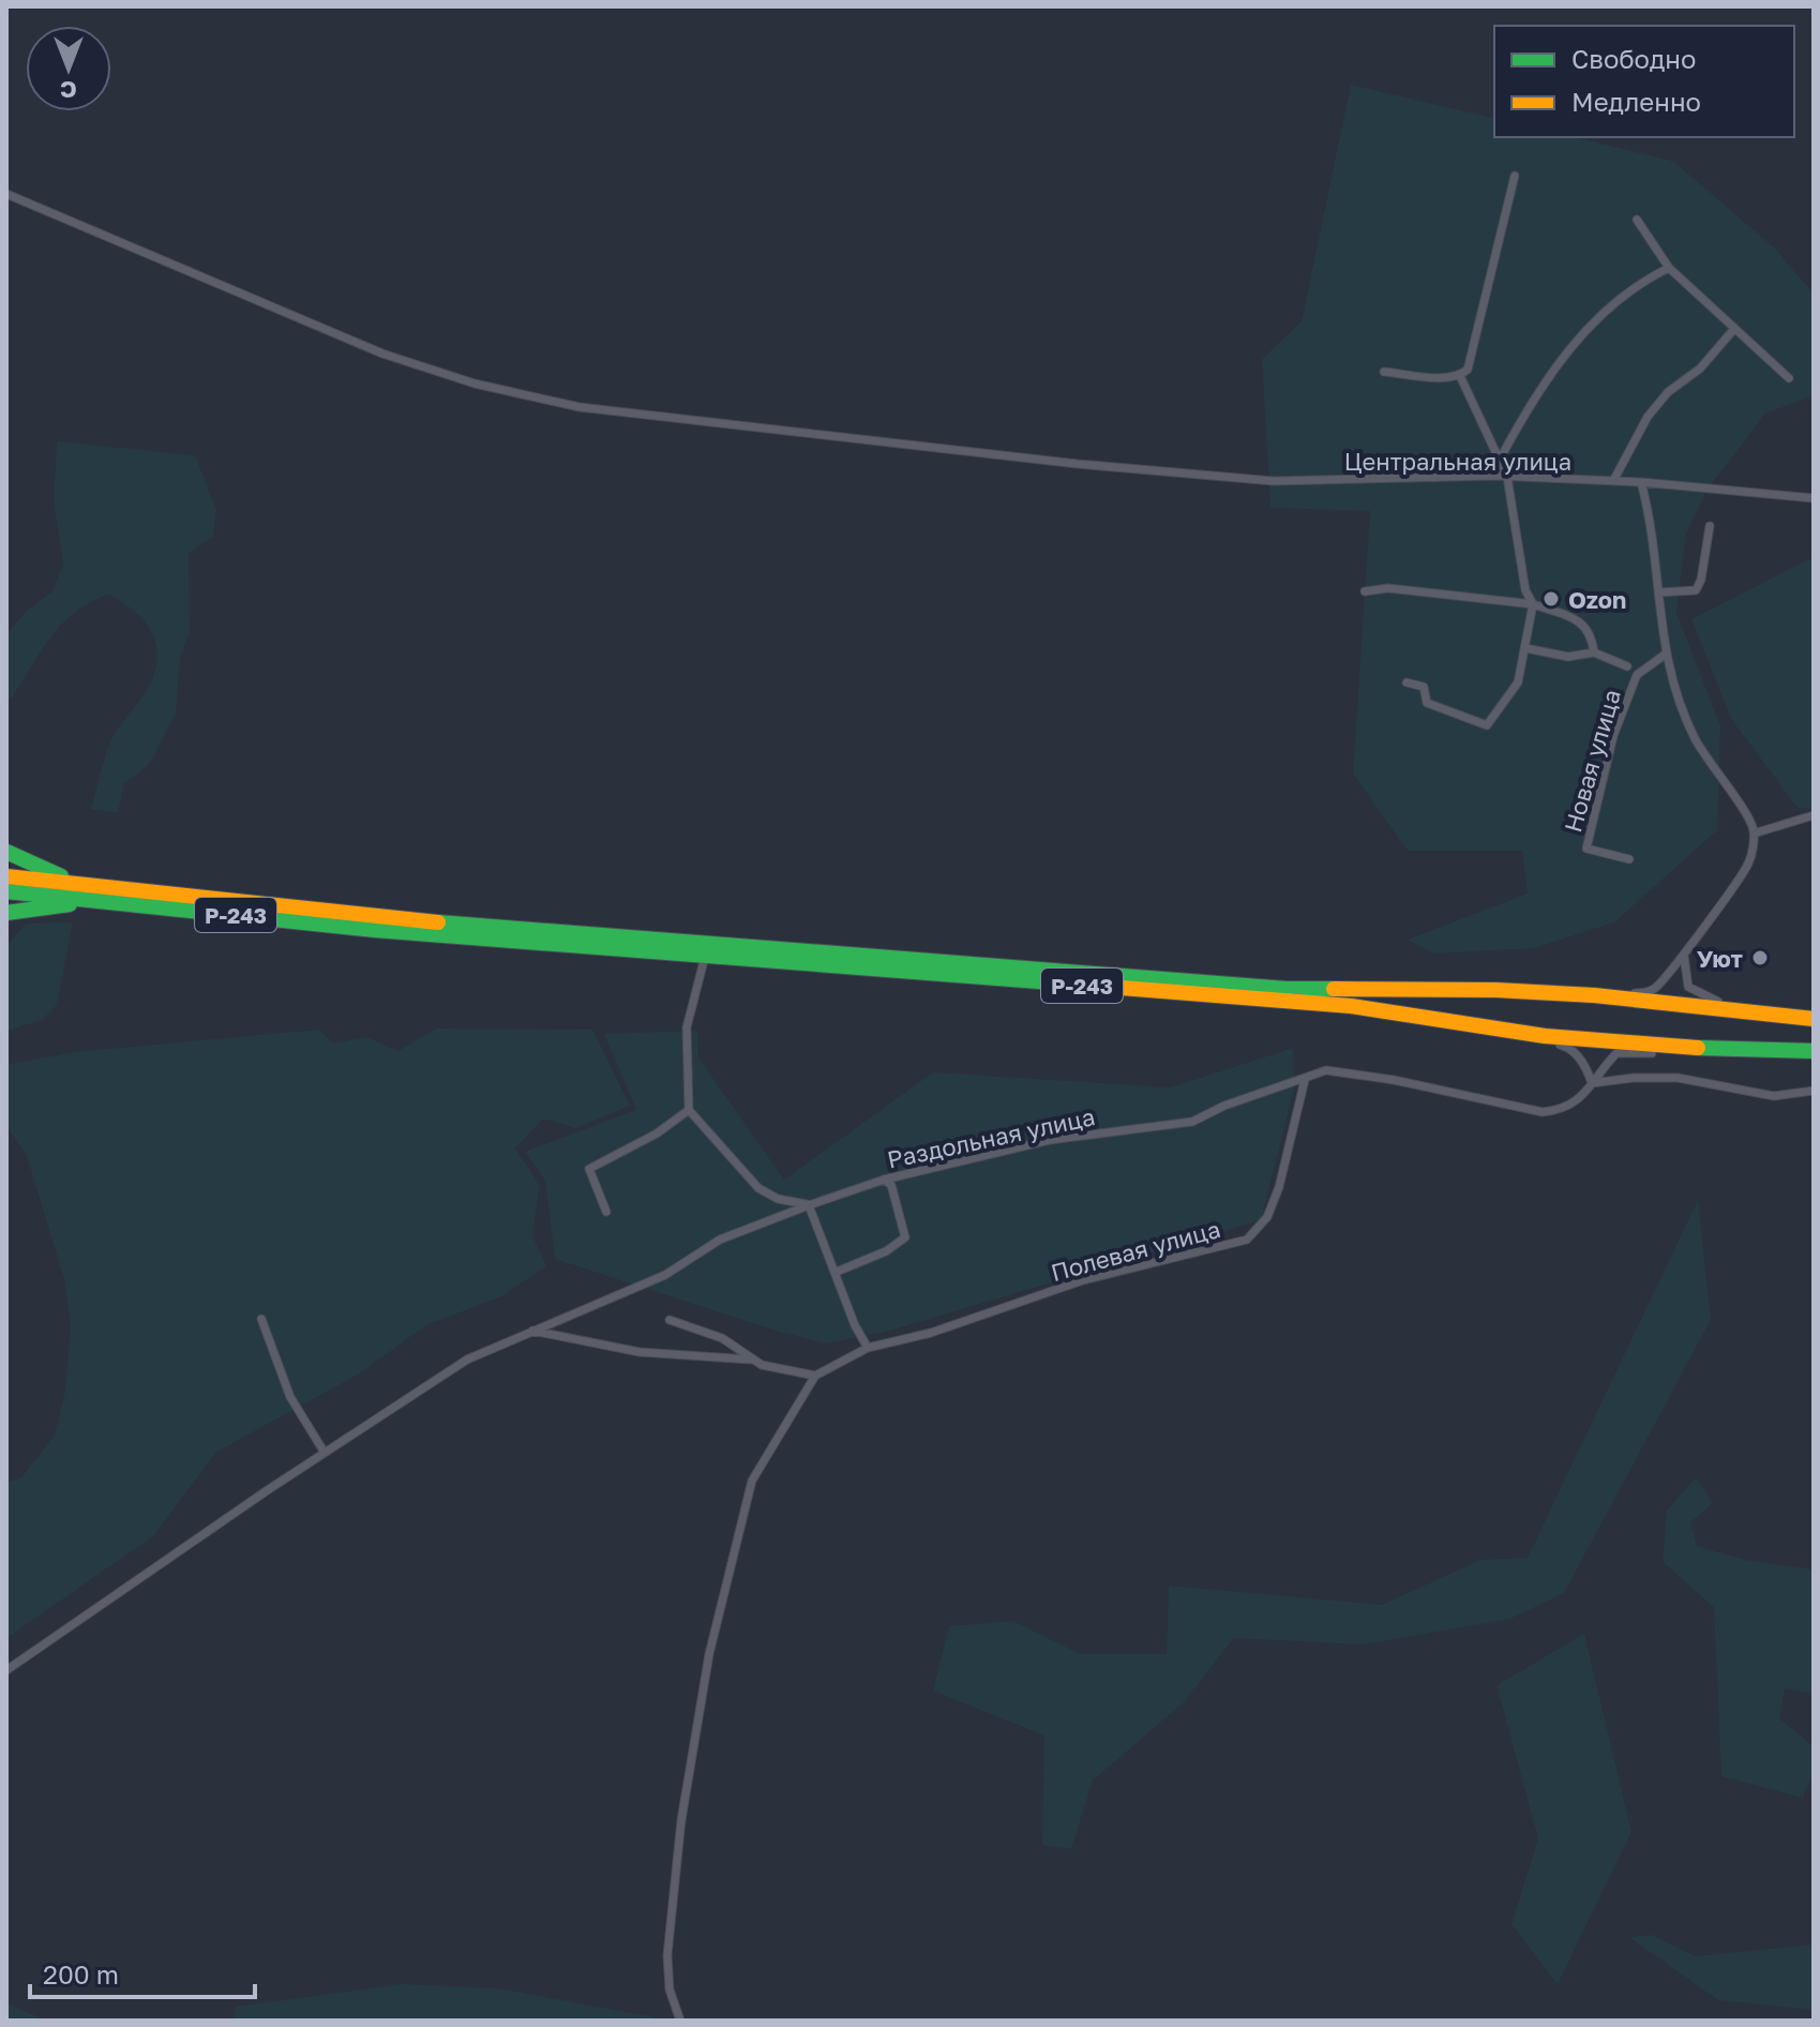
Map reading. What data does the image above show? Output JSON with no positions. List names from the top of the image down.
{
  "streets": {
    "highway": ["Р-243"],
    "street": [
      "Центральная улица",
      "Новая улица",
      "Раздольная улица",
      "Полевая улица"
    ]
  },
  "crossings": [
    ["Р-243", "Раздольная улица"],
    ["Раздольная улица", "Полевая улица"]
  ],
  "places": ["Ozon", "Уют"],
  "legend": ["Свободно", "Медленно"],
  "scale_bar": "200 m",
  "north": "bottom"
}
